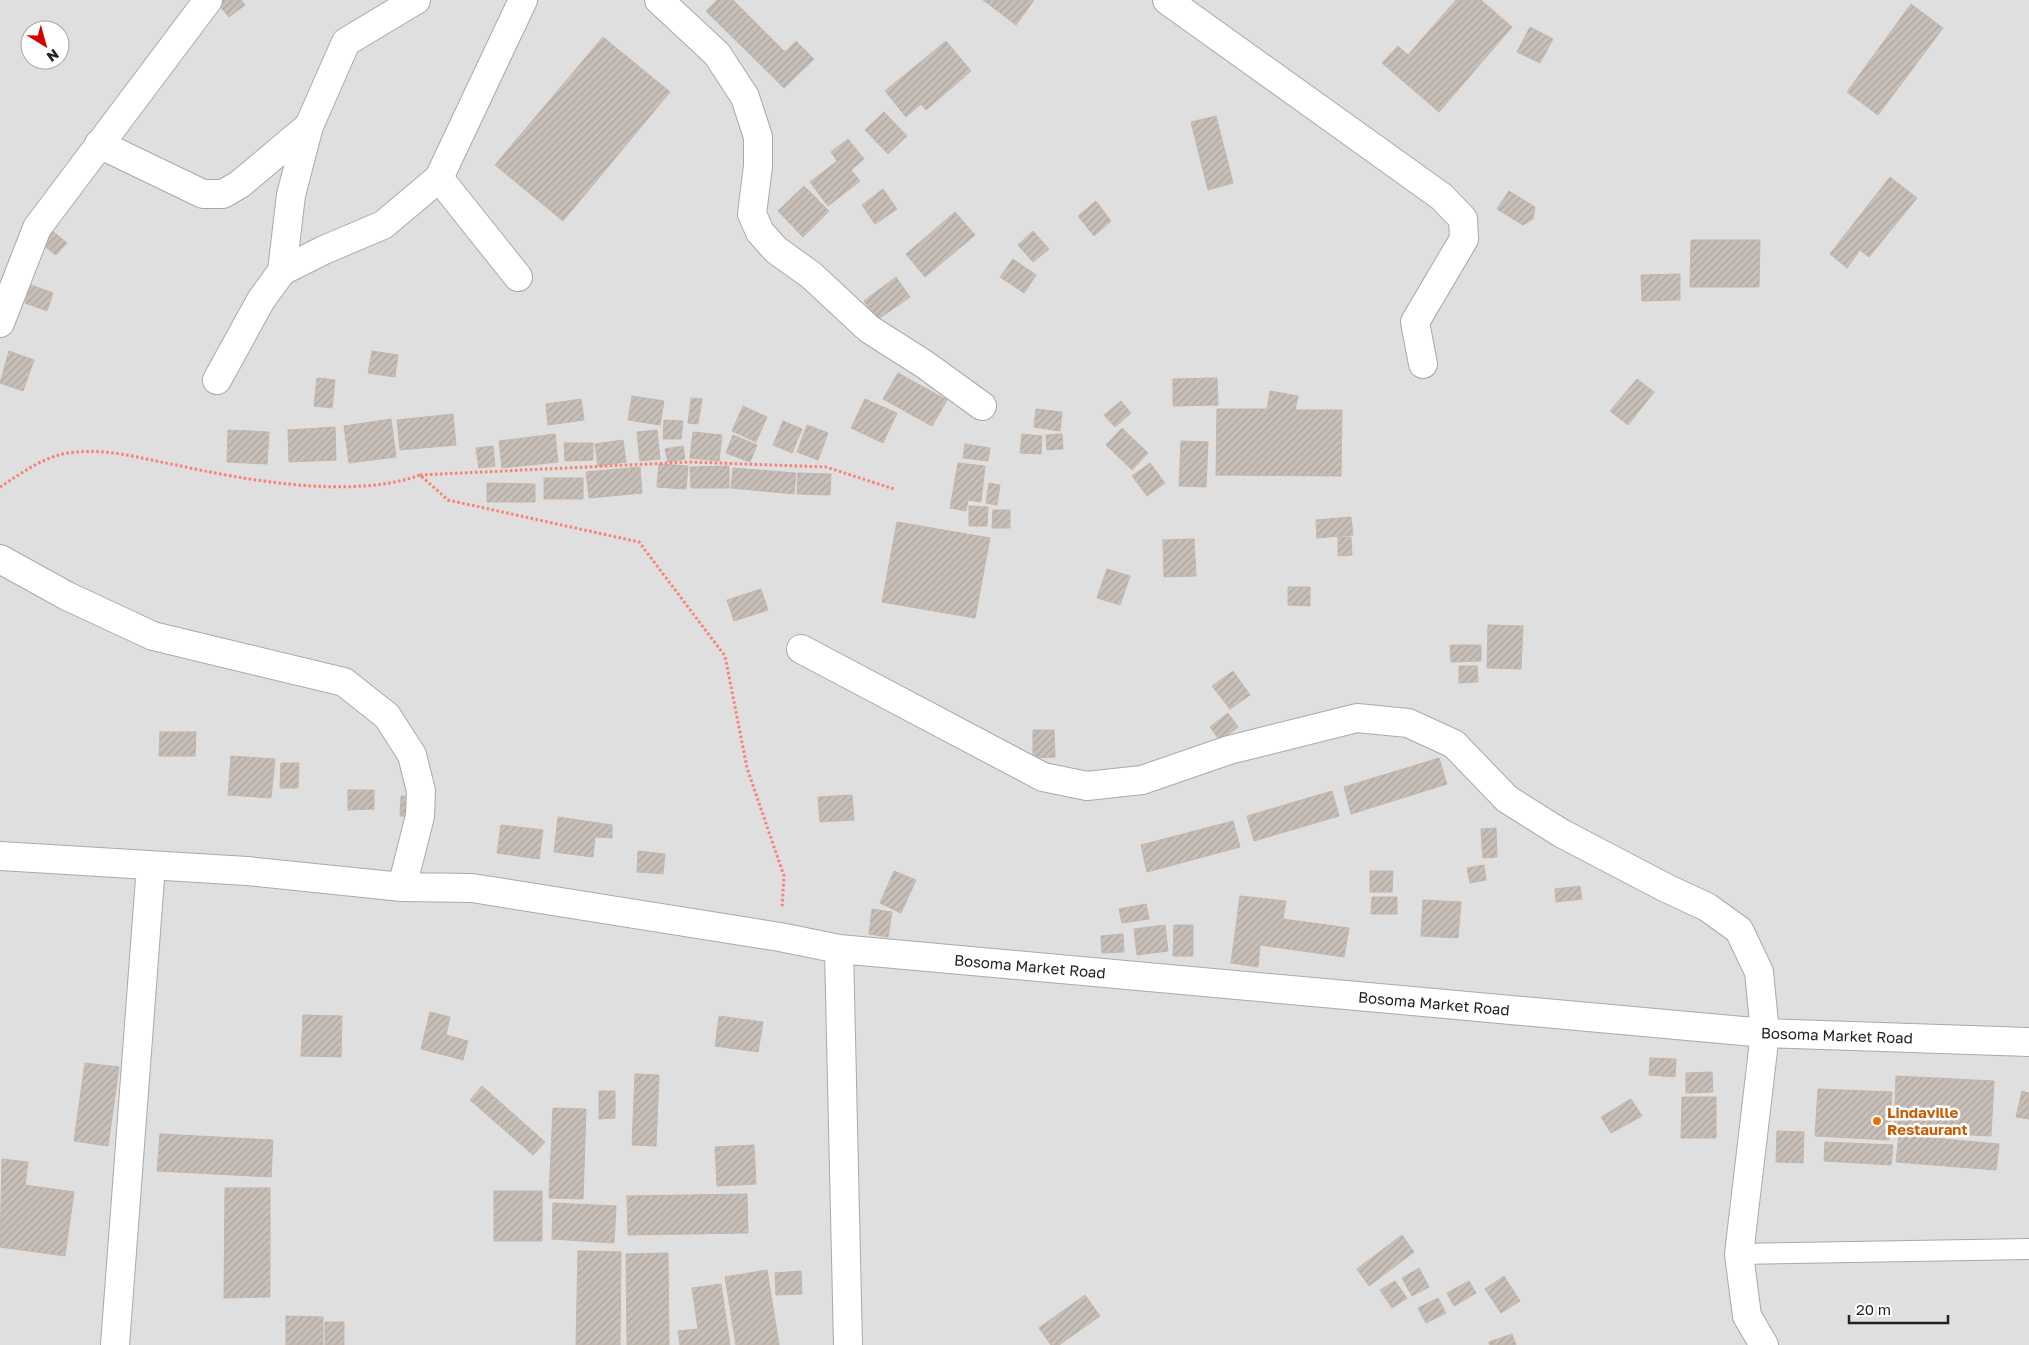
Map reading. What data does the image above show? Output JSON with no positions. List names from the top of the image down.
{
  "streets": {
    "street": ["Bosoma Market Road"]
  },
  "places": ["Lindaville Restaurant"],
  "scale_bar": "20 m",
  "north": "bottom right"
}
